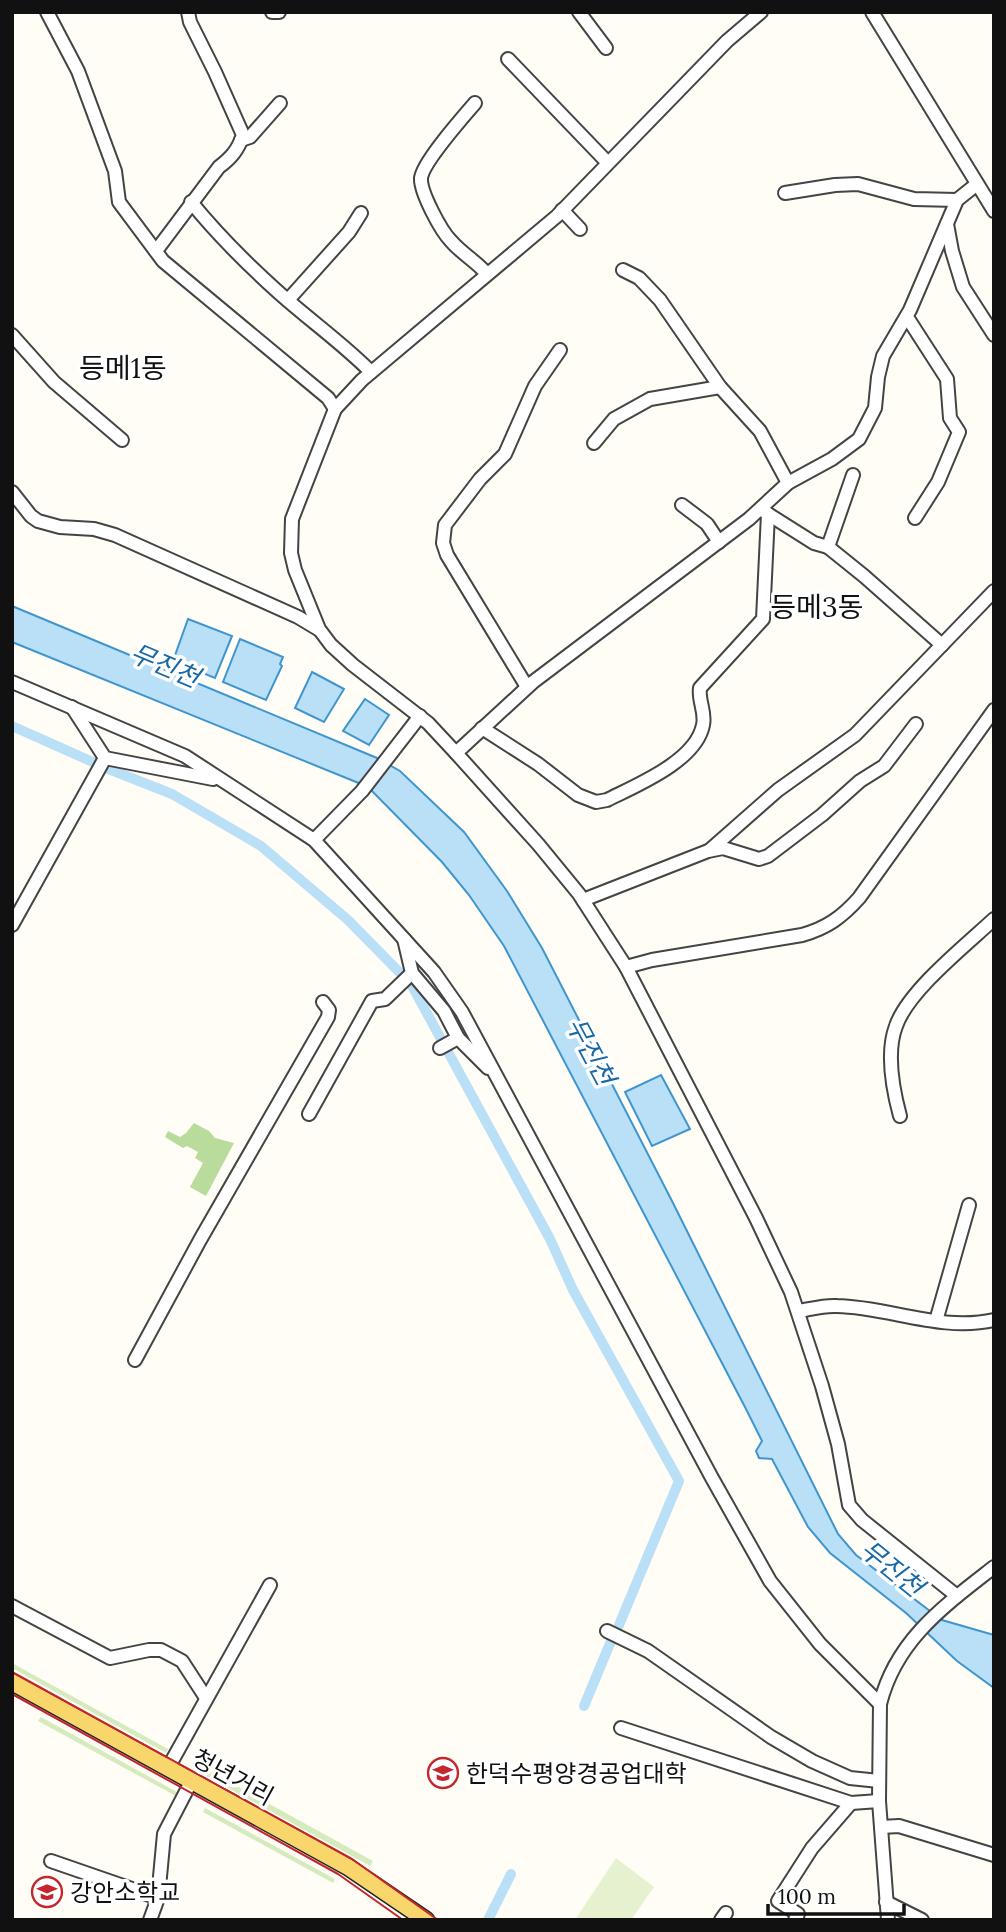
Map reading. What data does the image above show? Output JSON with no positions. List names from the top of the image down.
{
  "streets": {
    "main road": ["청년거리"]
  },
  "districts": ["등메1동", "등메3동"],
  "water": ["무진천"],
  "places": {
    "school or university": ["한덕수평양경공업대학", "강안소학교"]
  },
  "scale_bar": "100 m"
}
